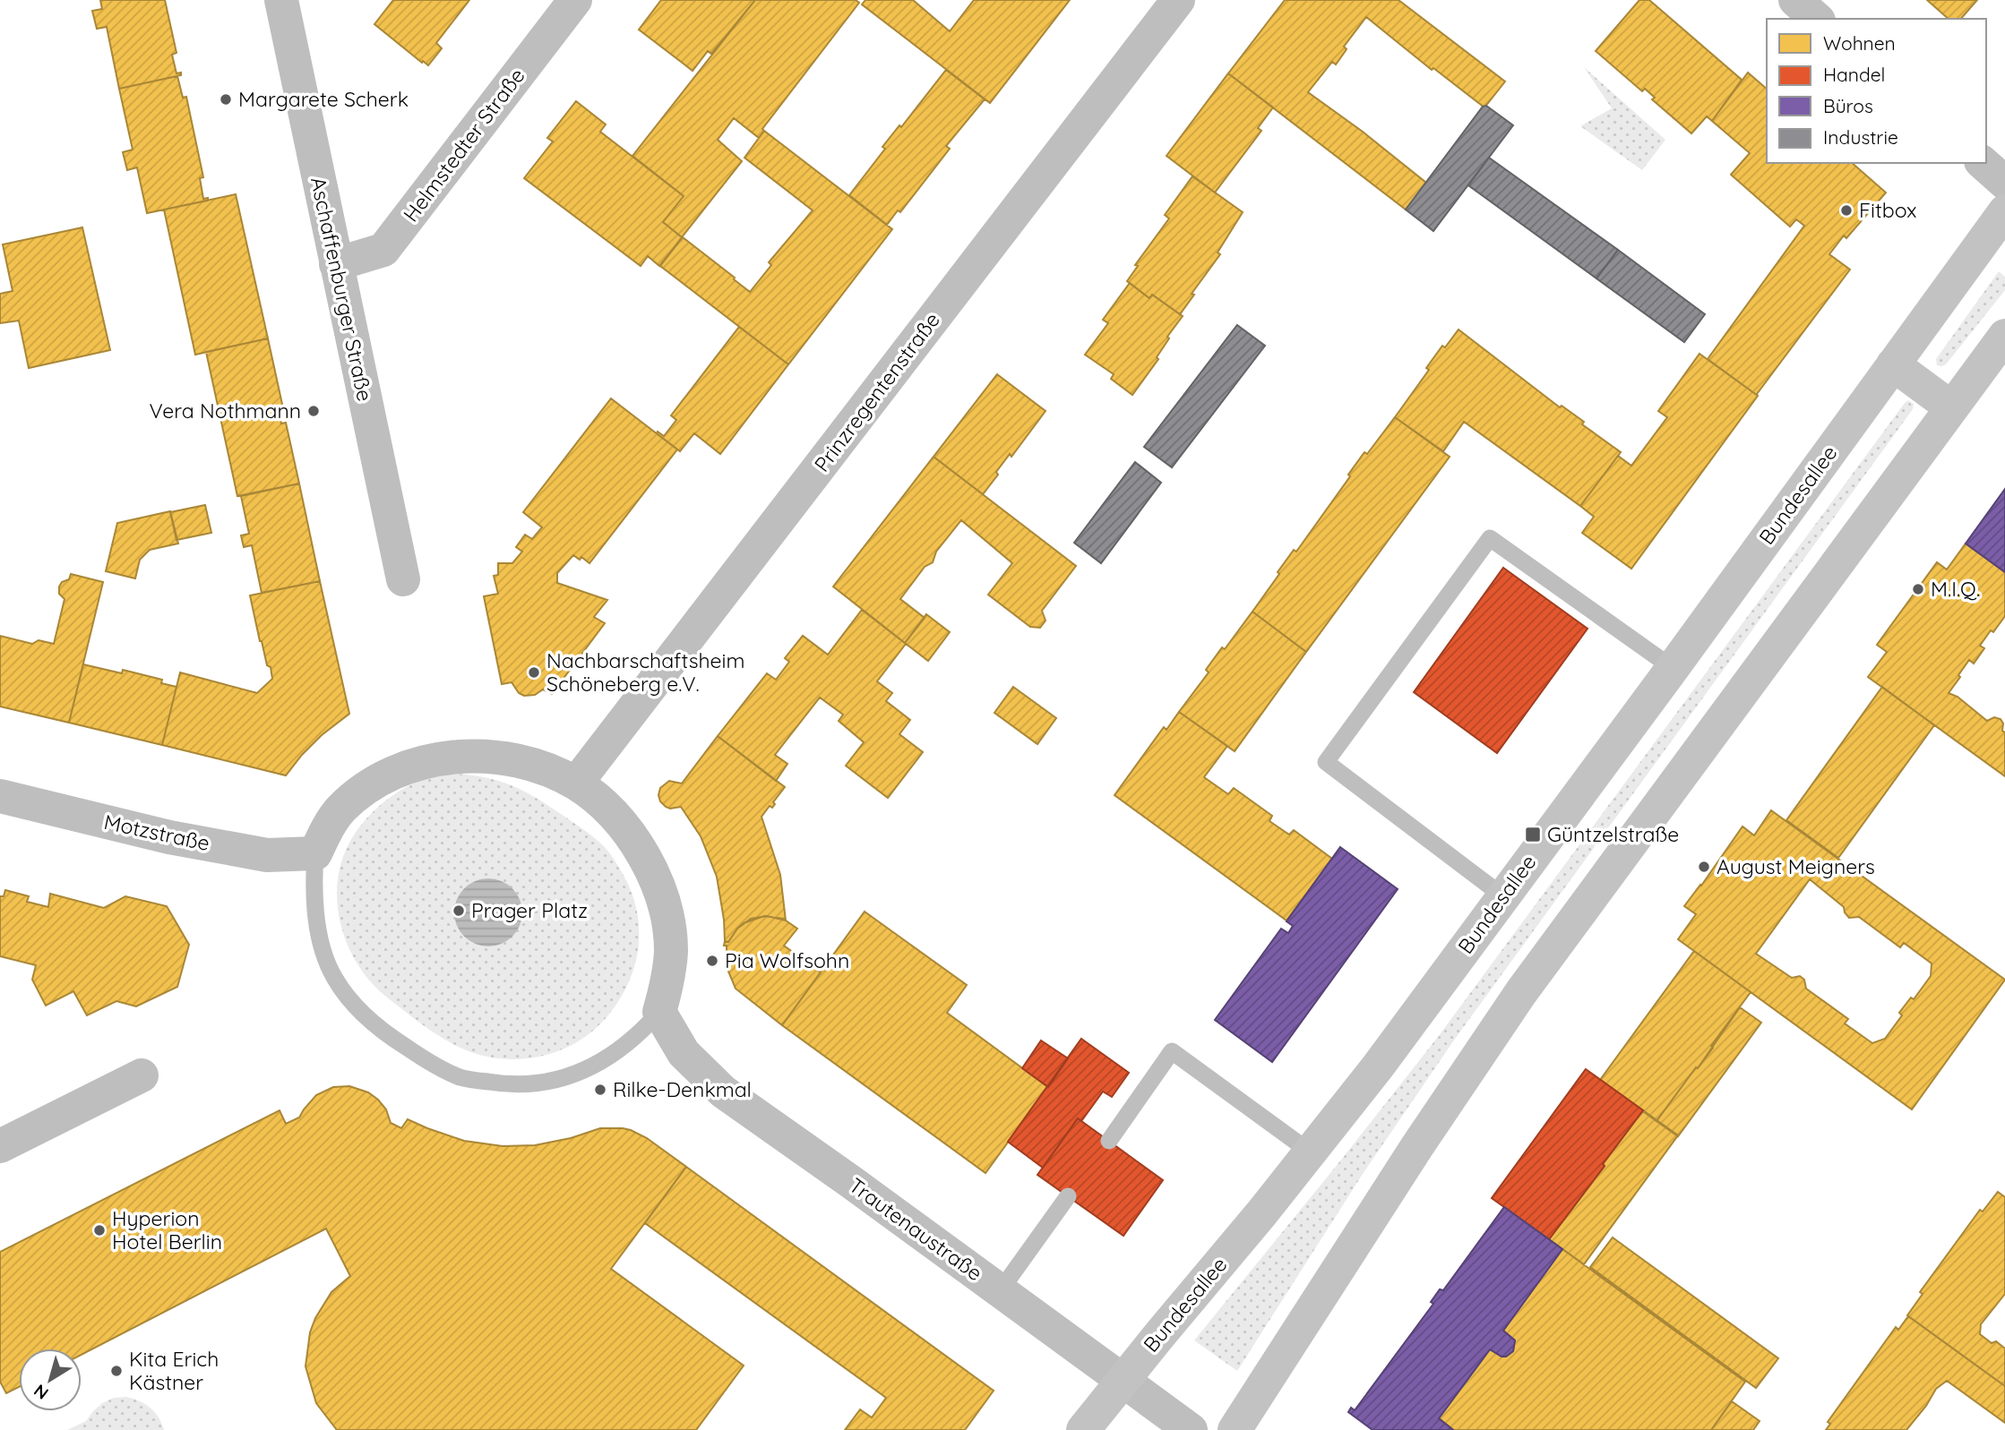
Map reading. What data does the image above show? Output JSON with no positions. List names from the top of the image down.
{
  "streets": {
    "main road": ["Bundesallee"],
    "street": [
      "Helmstedter Straße",
      "Aschaffenburger Straße",
      "Prinzregentenstraße",
      "Motzstraße",
      "Trautenaustraße"
    ]
  },
  "crossings": [
    ["Helmstedter Straße", "Aschaffenburger Straße"],
    ["Bundesallee", "Trautenaustraße"]
  ],
  "places": {
    "other": [
      "Margarete Scherk",
      "Fitbox",
      "Vera Nothmann",
      "M.I.Q.",
      "Nachbarschaftsheim Schöneberg e.V.",
      "August Meigners",
      "Prager Platz",
      "Pia Wolfsohn",
      "Rilke-Denkmal",
      "Hyperion Hotel Berlin",
      "Kita Erich Kästner"
    ],
    "transit": ["Güntzelstraße"]
  },
  "legend": [
    "Wohnen",
    "Handel",
    "Büros",
    "Industrie"
  ],
  "north": "bottom left"
}
